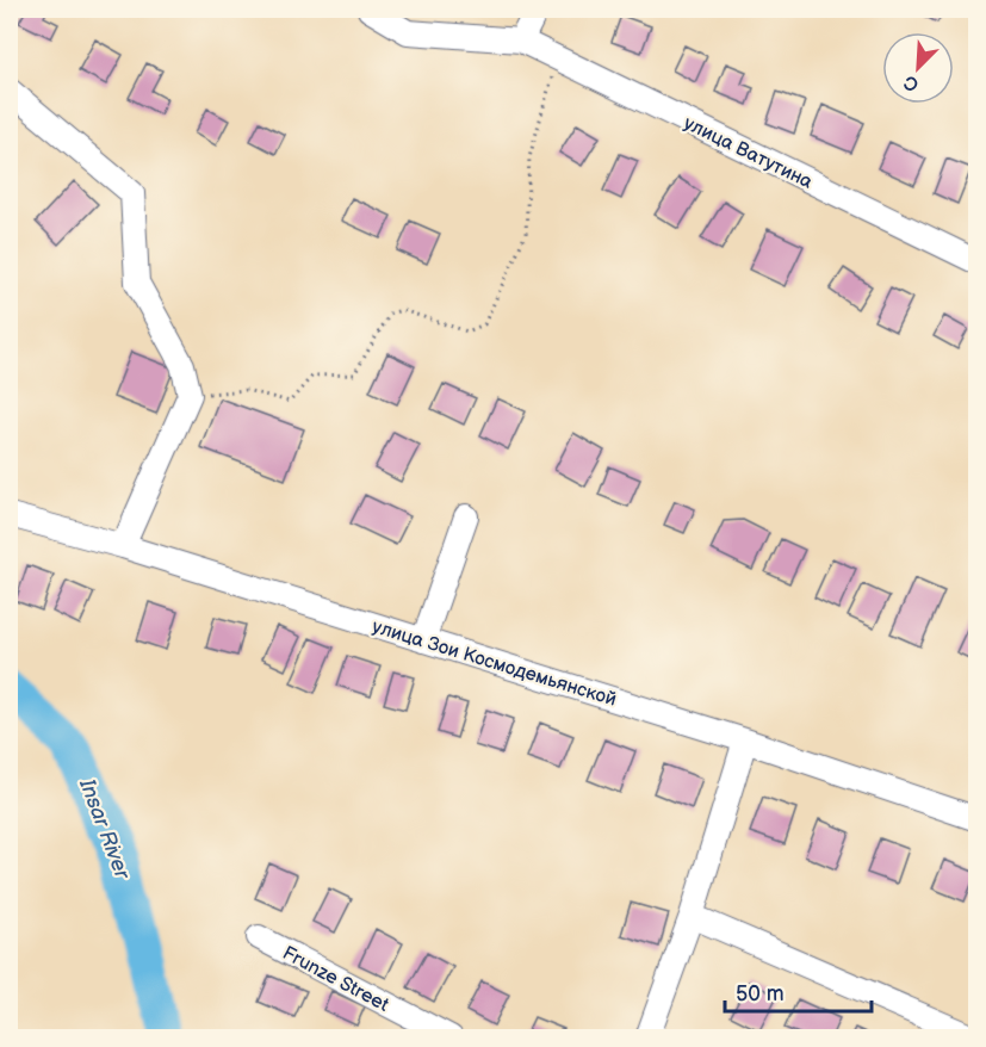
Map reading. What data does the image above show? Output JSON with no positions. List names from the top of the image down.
{
  "streets": {
    "street": ["улица Ватутина", "улица Зои Космодемьянской", "Frunze Street"]
  },
  "water": ["Insar River"],
  "scale_bar": "50 m",
  "north": "bottom left"
}
